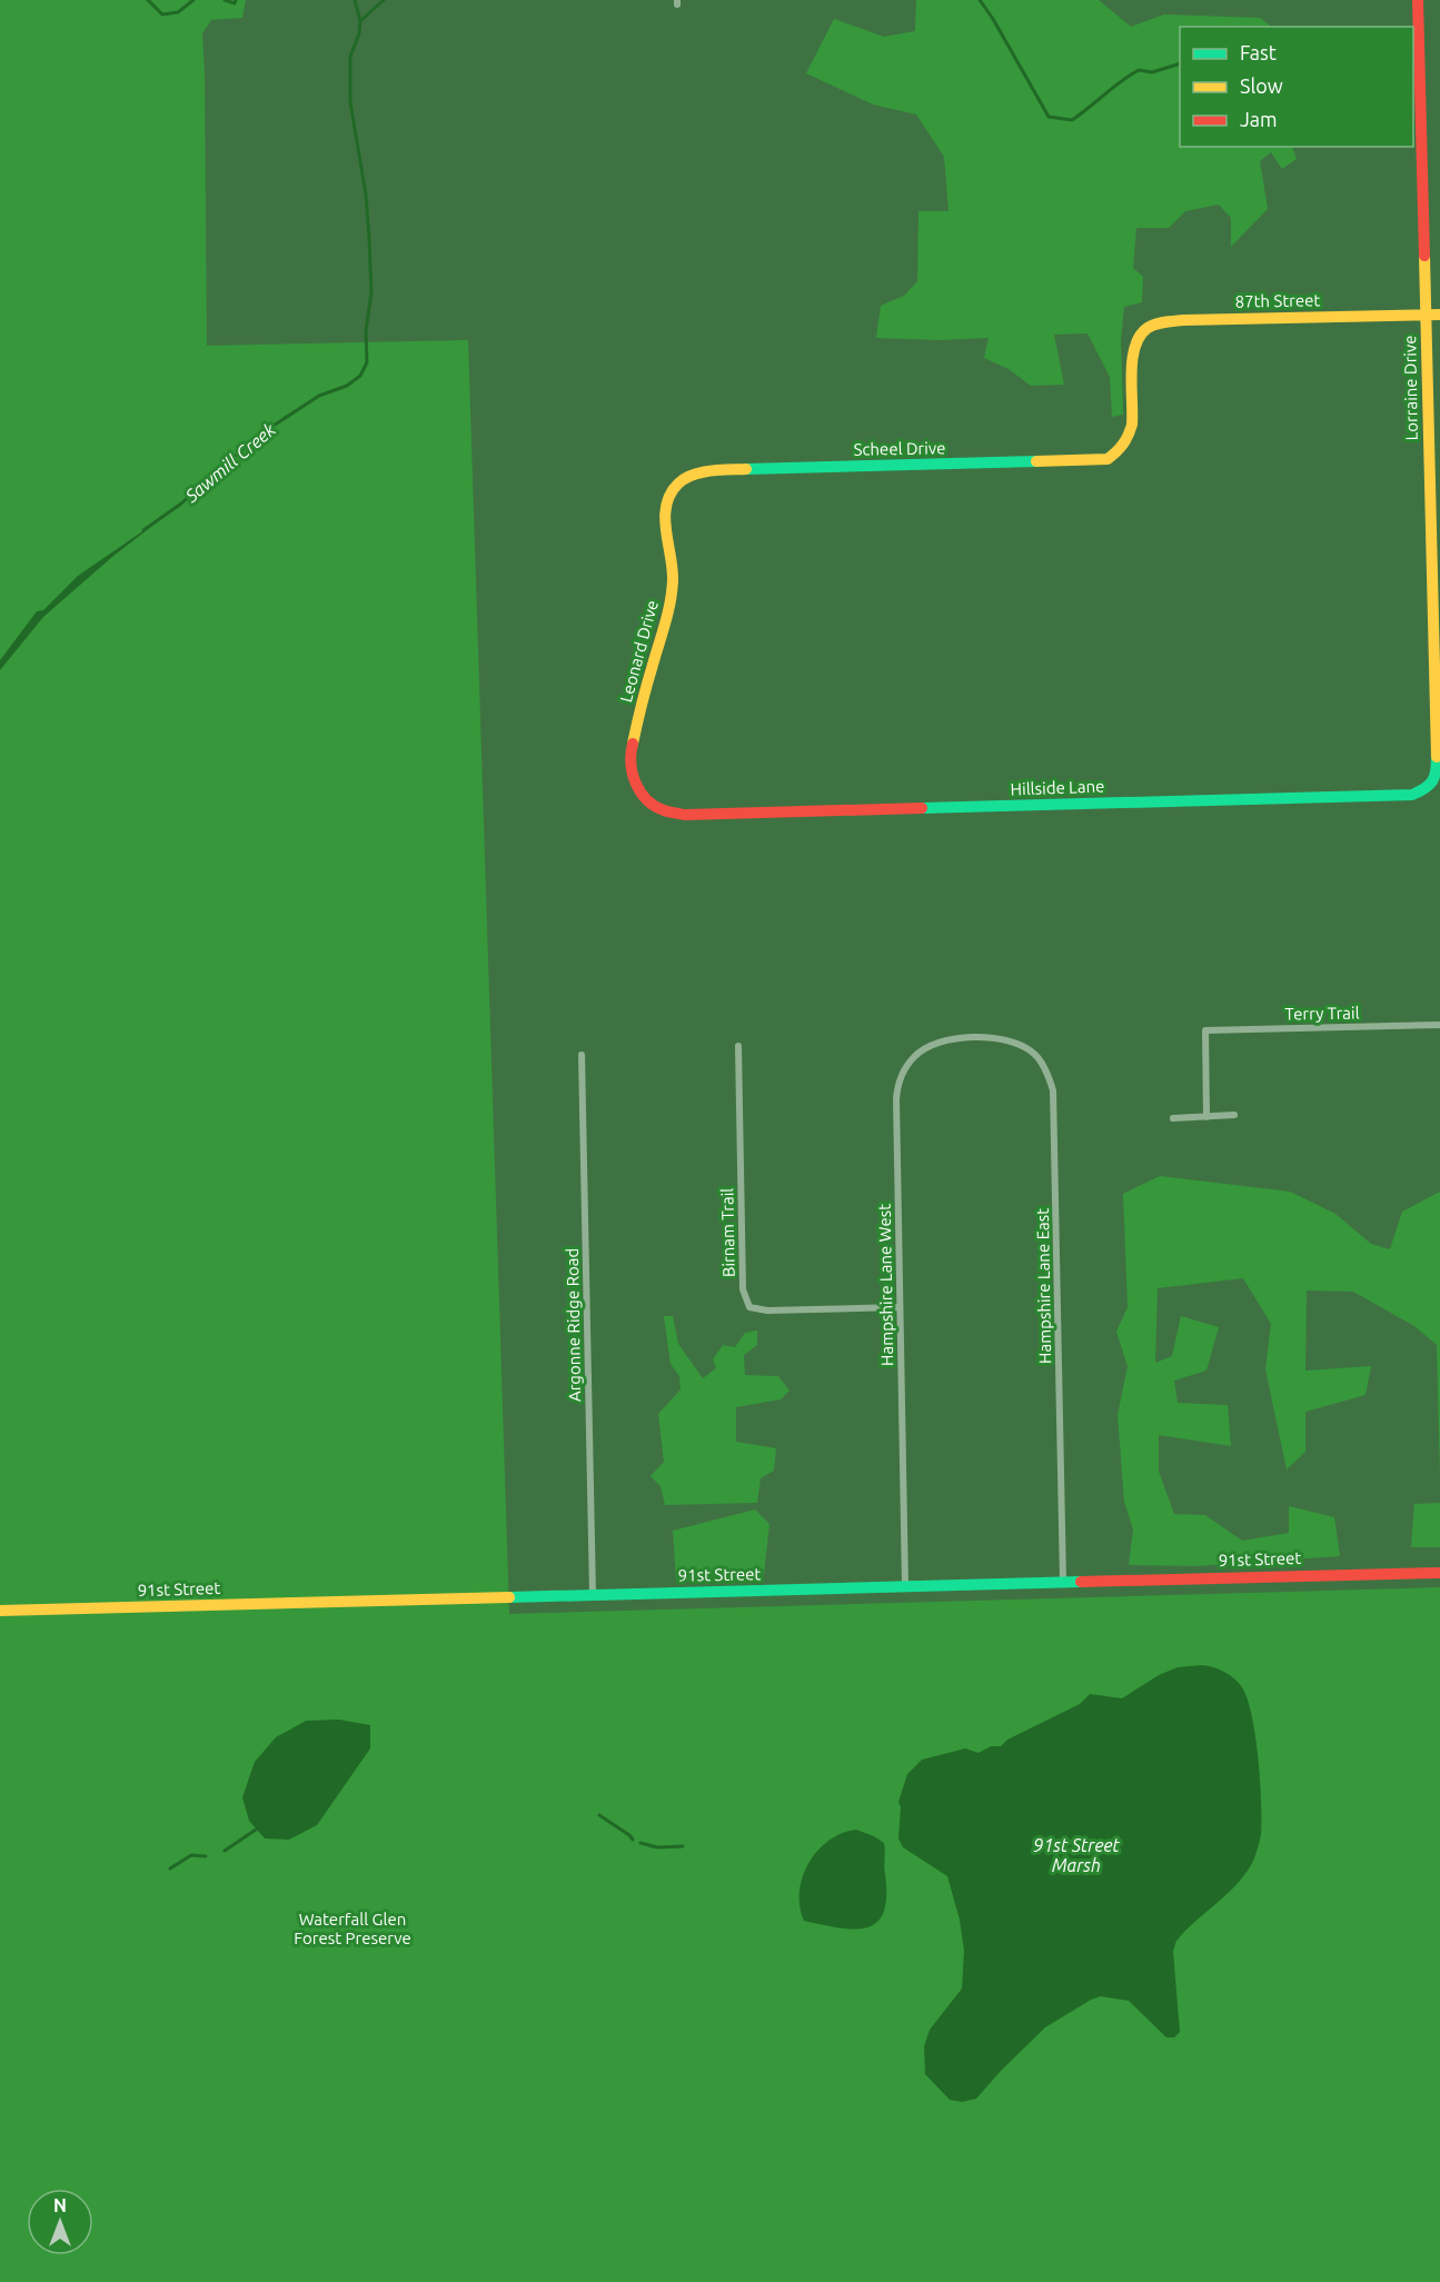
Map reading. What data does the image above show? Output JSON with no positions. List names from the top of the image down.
{
  "streets": {
    "street": [
      "87th Street",
      "Lorraine Drive",
      "Scheel Drive",
      "Leonard Drive",
      "Hillside Lane",
      "Terry Trail",
      "Birnam Trail",
      "Hampshire Lane West",
      "Hampshire Lane East",
      "Argonne Ridge Road",
      "91st Street"
    ]
  },
  "crossings": [
    ["87th Street", "Lorraine Drive"],
    ["87th Street", "Scheel Drive"],
    ["Lorraine Drive", "Hillside Lane"],
    ["Scheel Drive", "Leonard Drive"],
    ["Leonard Drive", "Hillside Lane"],
    ["Birnam Trail", "Hampshire Lane West"],
    ["Hampshire Lane West", "Hampshire Lane East"],
    ["Hampshire Lane West", "91st Street"],
    ["Hampshire Lane East", "91st Street"],
    ["Argonne Ridge Road", "91st Street"]
  ],
  "water": ["Sawmill Creek", "91st Street Marsh"],
  "parks": ["Waterfall Glen Forest Preserve"],
  "legend": ["Fast", "Slow", "Jam"],
  "north": "top"
}
